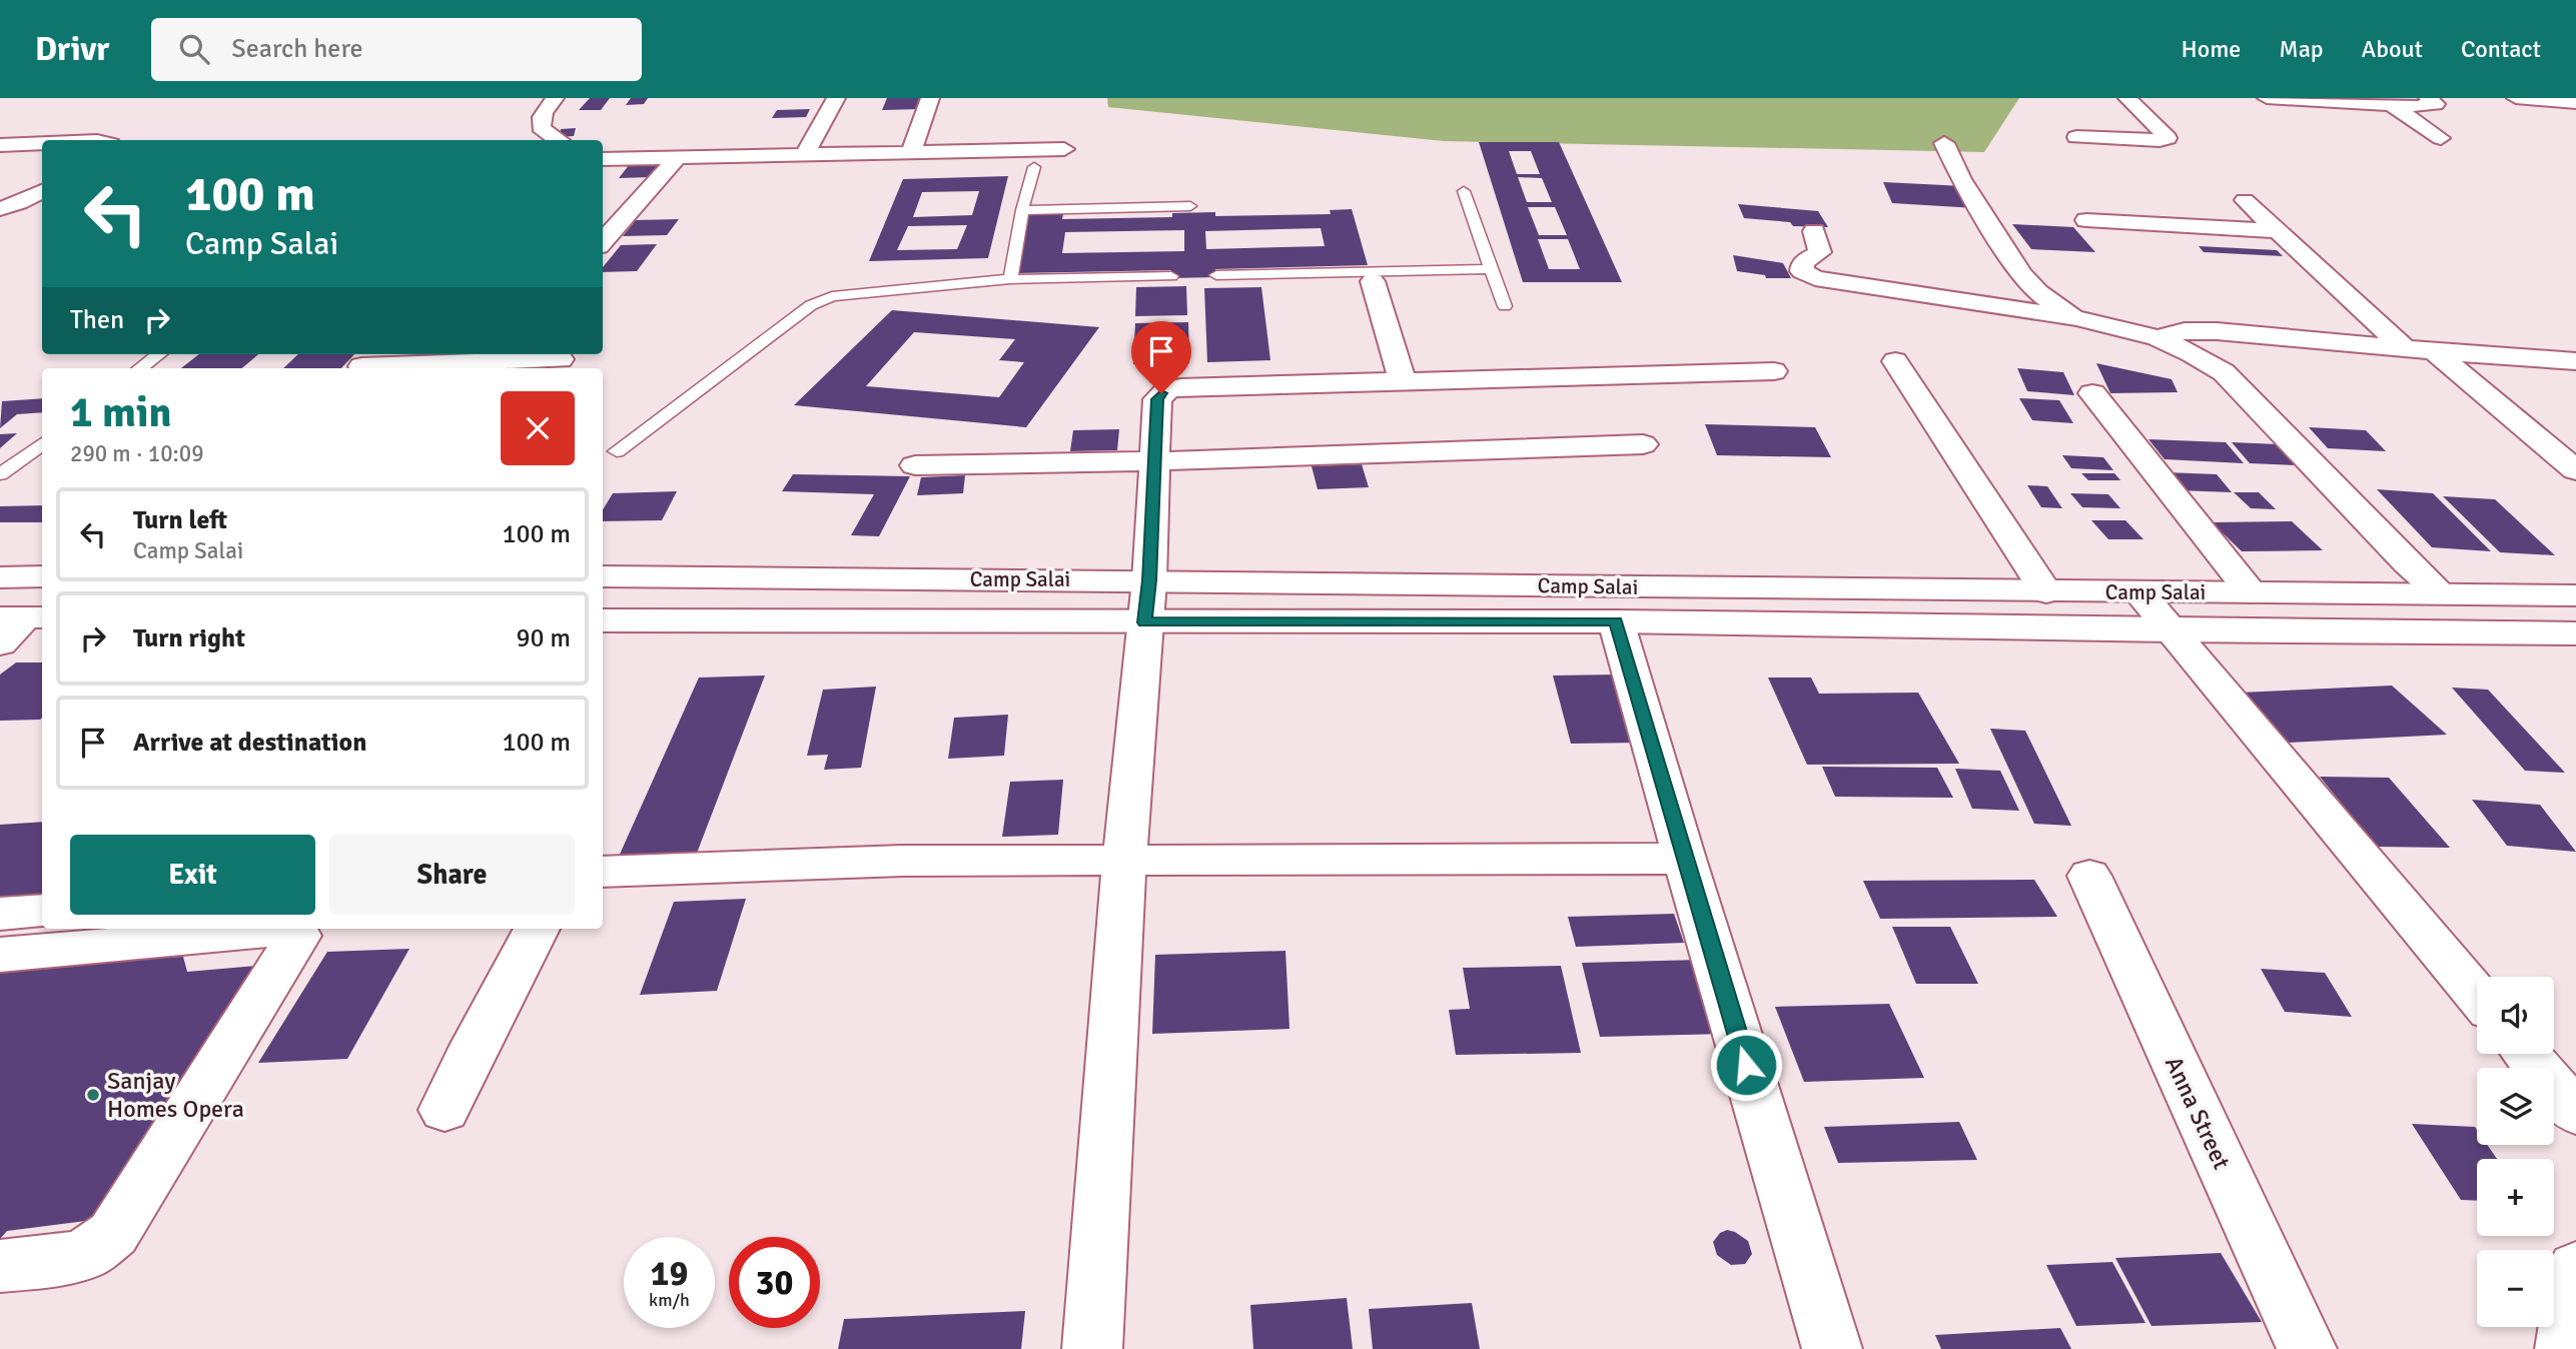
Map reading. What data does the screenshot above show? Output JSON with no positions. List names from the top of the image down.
{
  "streets": {
    "street": ["Camp Salai", "Anna Street"]
  },
  "places": ["Sanjay Homes Opera"],
  "page": {
    "header": "Drivr",
    "search": "Search here",
    "nav": [
      "Home",
      "Map",
      "About",
      "Contact"
    ],
    "turn": ["100 m", "Camp Salai"],
    "then": "Then",
    "heading": ["1 min", "290 m · 10:09"],
    "list": [
      {
        "name": "Turn left",
        "note": "Camp Salai",
        "value": "100 m"
      },
      {
        "name": "Turn right",
        "value": "90 m"
      },
      {
        "name": "Arrive at destination",
        "value": "100 m"
      }
    ],
    "buttons": ["Exit", "Share"],
    "map_buttons": ["+", "−"],
    "speed": "19 km/h",
    "limit": "30"
  }
}
